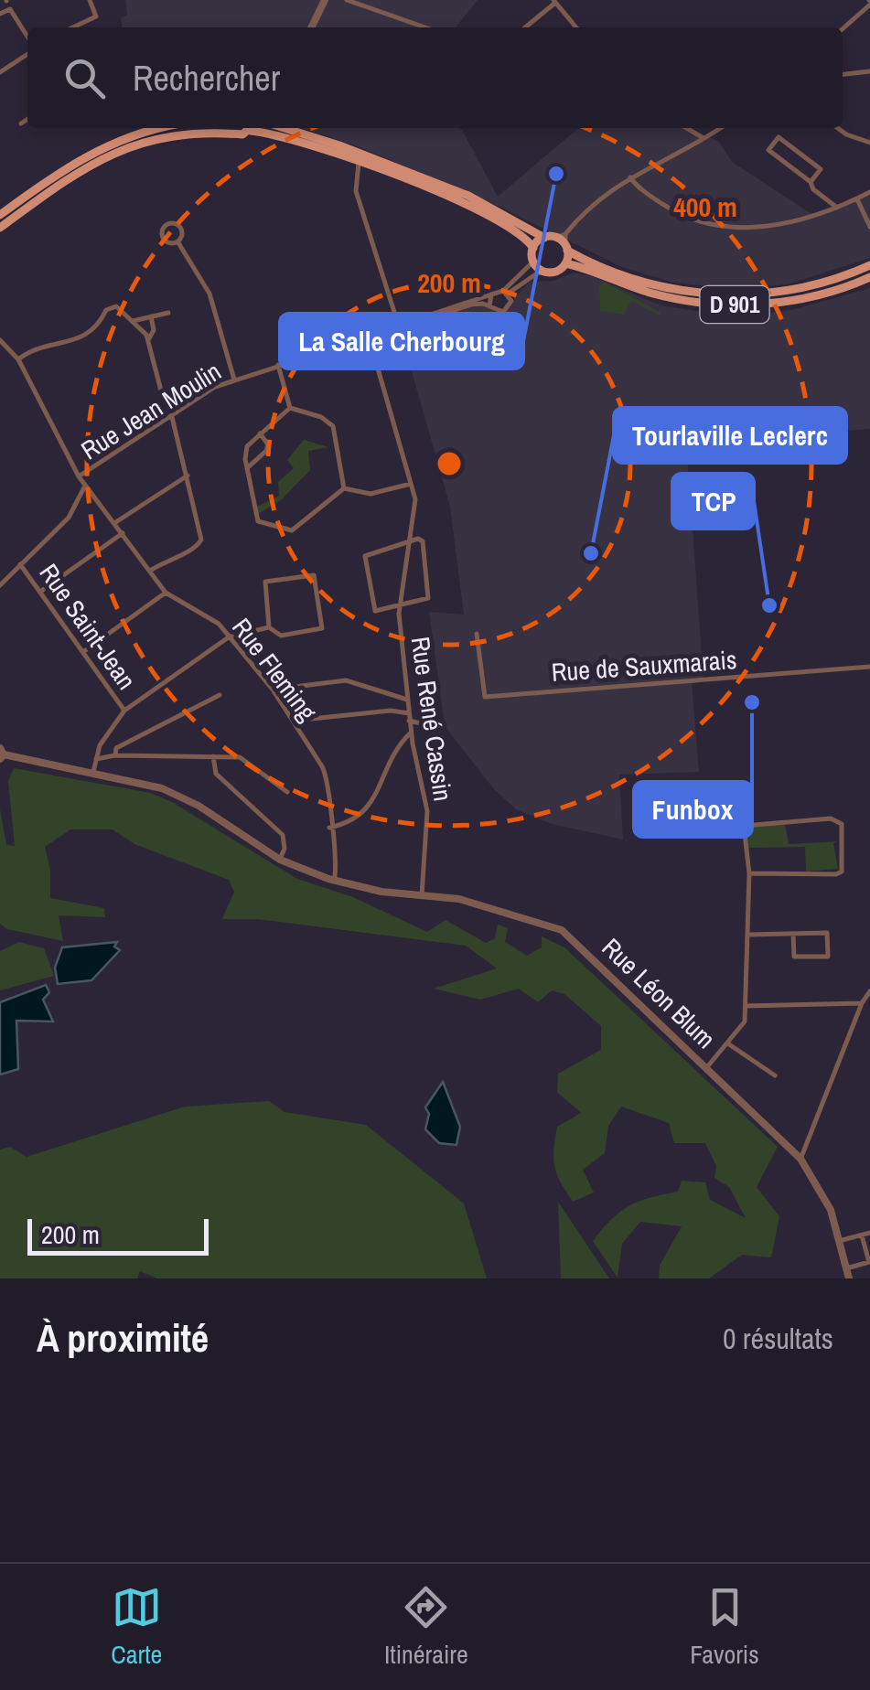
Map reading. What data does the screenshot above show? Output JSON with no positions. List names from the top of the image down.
{
  "streets": {
    "main road": ["D 901"],
    "street": [
      "Rue Jean Moulin",
      "Rue Saint-Jean",
      "Rue de Sauxmarais",
      "Rue Fleming",
      "Rue René Cassin",
      "Rue Léon Blum"
    ]
  },
  "crossings": [
    ["D 901", "Rue Jean Moulin"],
    ["Rue Jean Moulin", "Rue Fleming"],
    ["Rue Jean Moulin", "Rue René Cassin"],
    ["Rue Fleming", "Rue Léon Blum"],
    ["Rue René Cassin", "Rue Léon Blum"]
  ],
  "places": [
    "La Salle Cherbourg",
    "Tourlaville Leclerc",
    "TCP",
    "Funbox"
  ],
  "scale_bar": "200 m",
  "page": {
    "search": "Rechercher",
    "scale": "200 m",
    "heading": ["À proximité", "0 résultats"],
    "nav": ["Carte", "Itinéraire", "Favoris"]
  },
  "rings": ["400 m", "200 m"]
}
